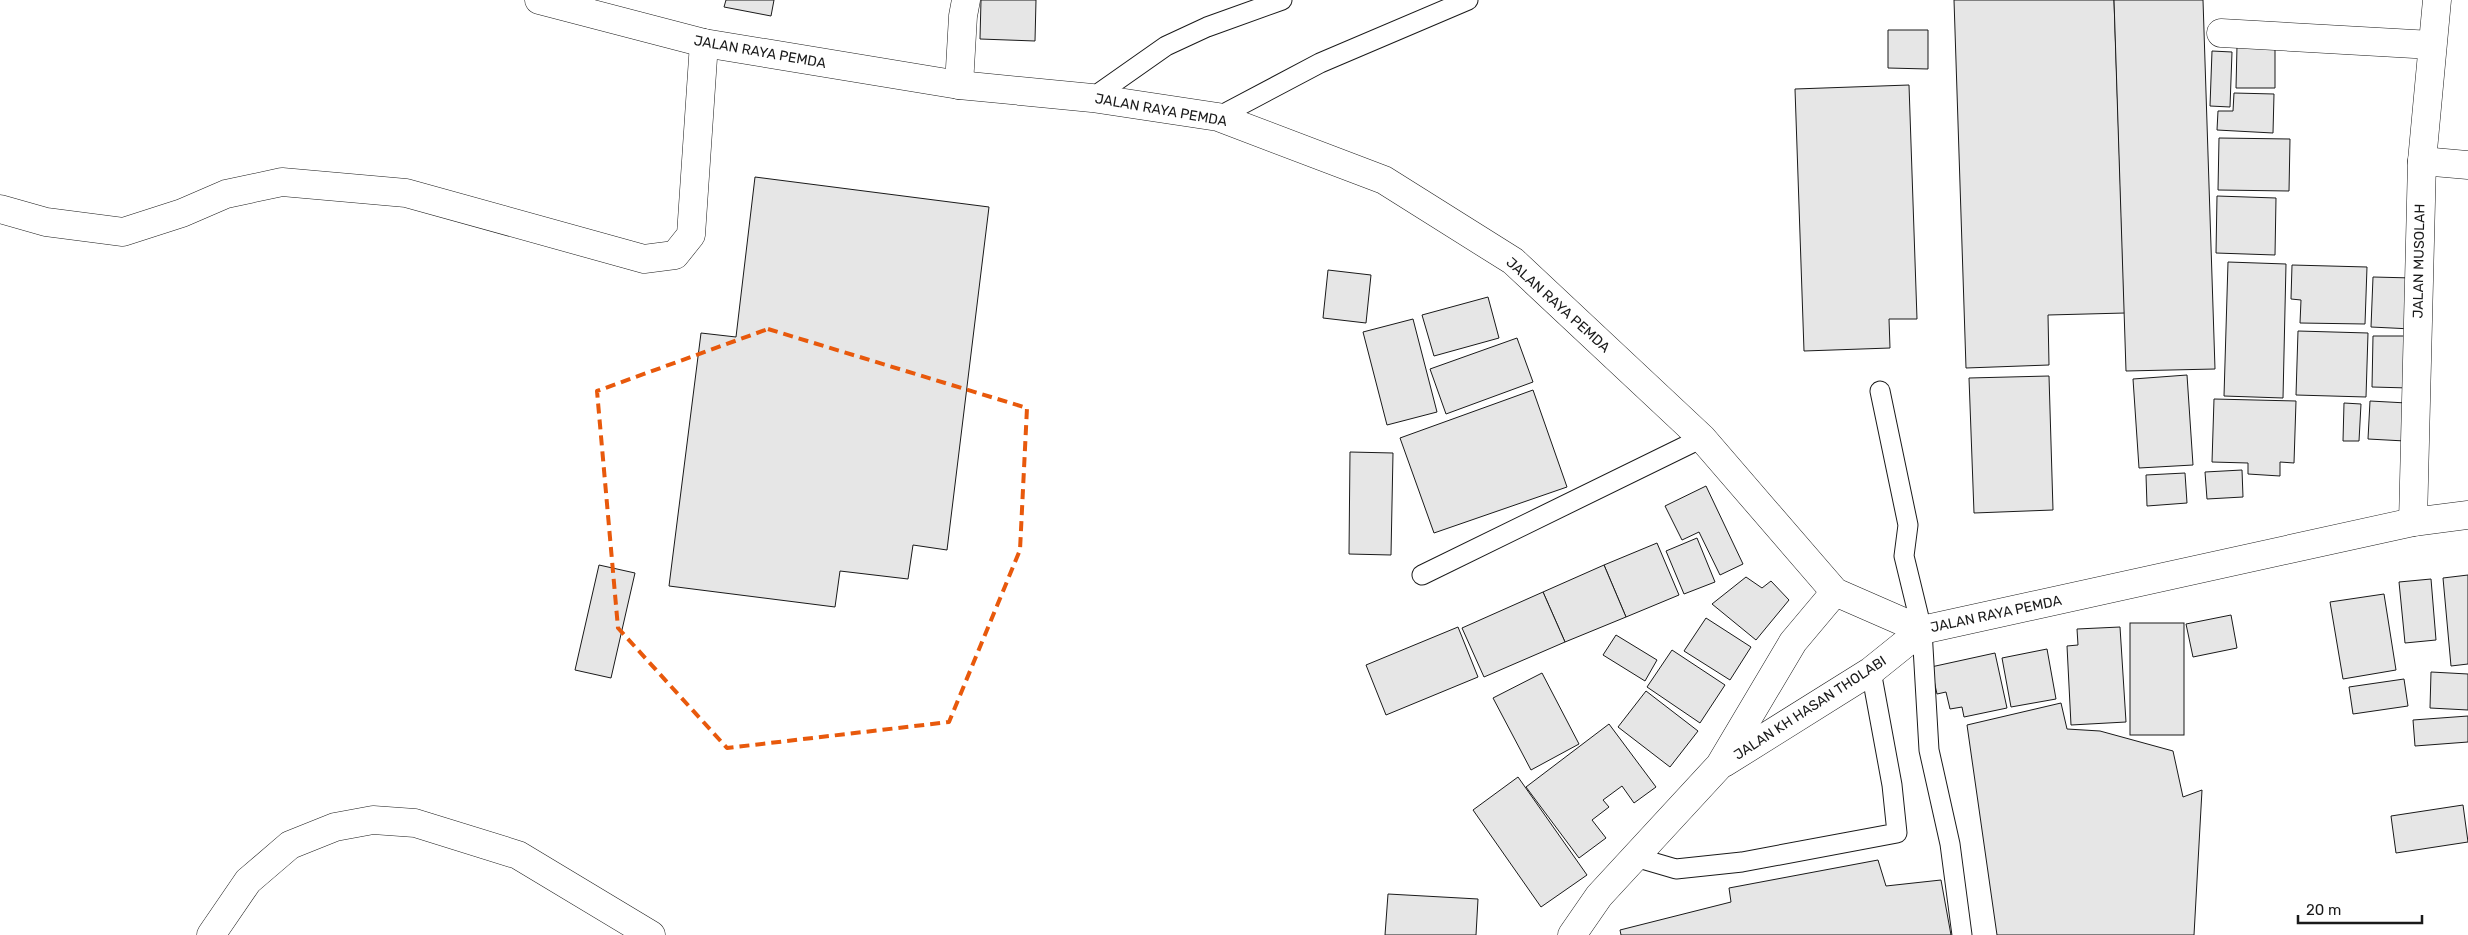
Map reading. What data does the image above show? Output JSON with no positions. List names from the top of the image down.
{
  "streets": {
    "street": ["JALAN RAYA PEMDA", "JALAN MUSOLAH", "JALAN KH HASAN THOLABI"]
  },
  "crossings": [
    ["JALAN RAYA PEMDA", "JALAN MUSOLAH"],
    ["JALAN RAYA PEMDA", "JALAN KH HASAN THOLABI"]
  ],
  "scale_bar": "20 m"
}
